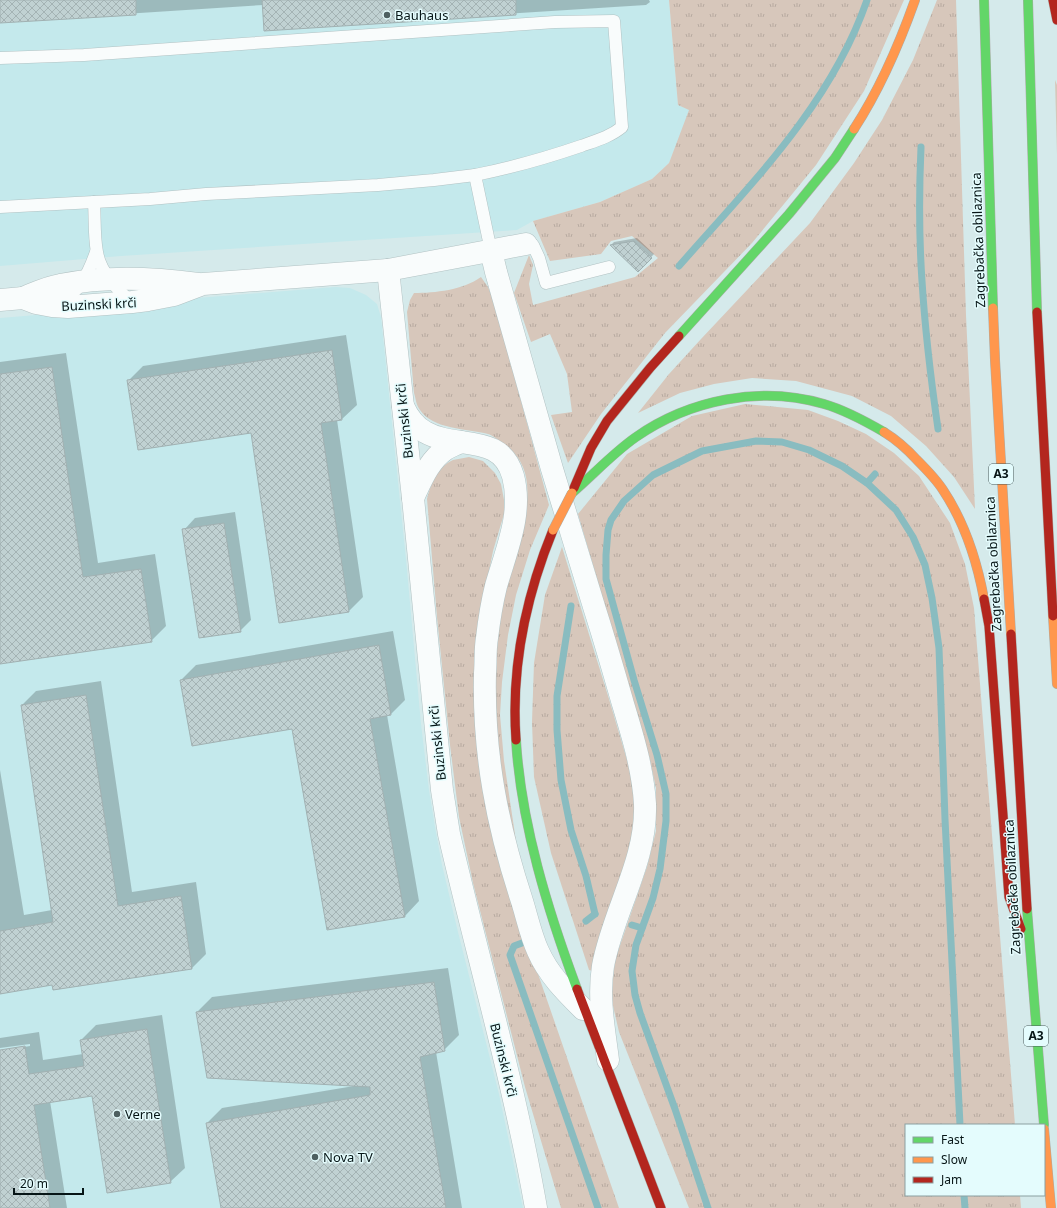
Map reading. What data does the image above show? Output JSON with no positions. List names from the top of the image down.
{
  "streets": {
    "highway": ["Zagrebačka obilaznica", "A3"],
    "street": ["Buzinski krči"]
  },
  "places": ["Bauhaus", "Verne", "Nova TV"],
  "legend": ["Fast", "Slow", "Jam"],
  "scale_bar": "20 m"
}
